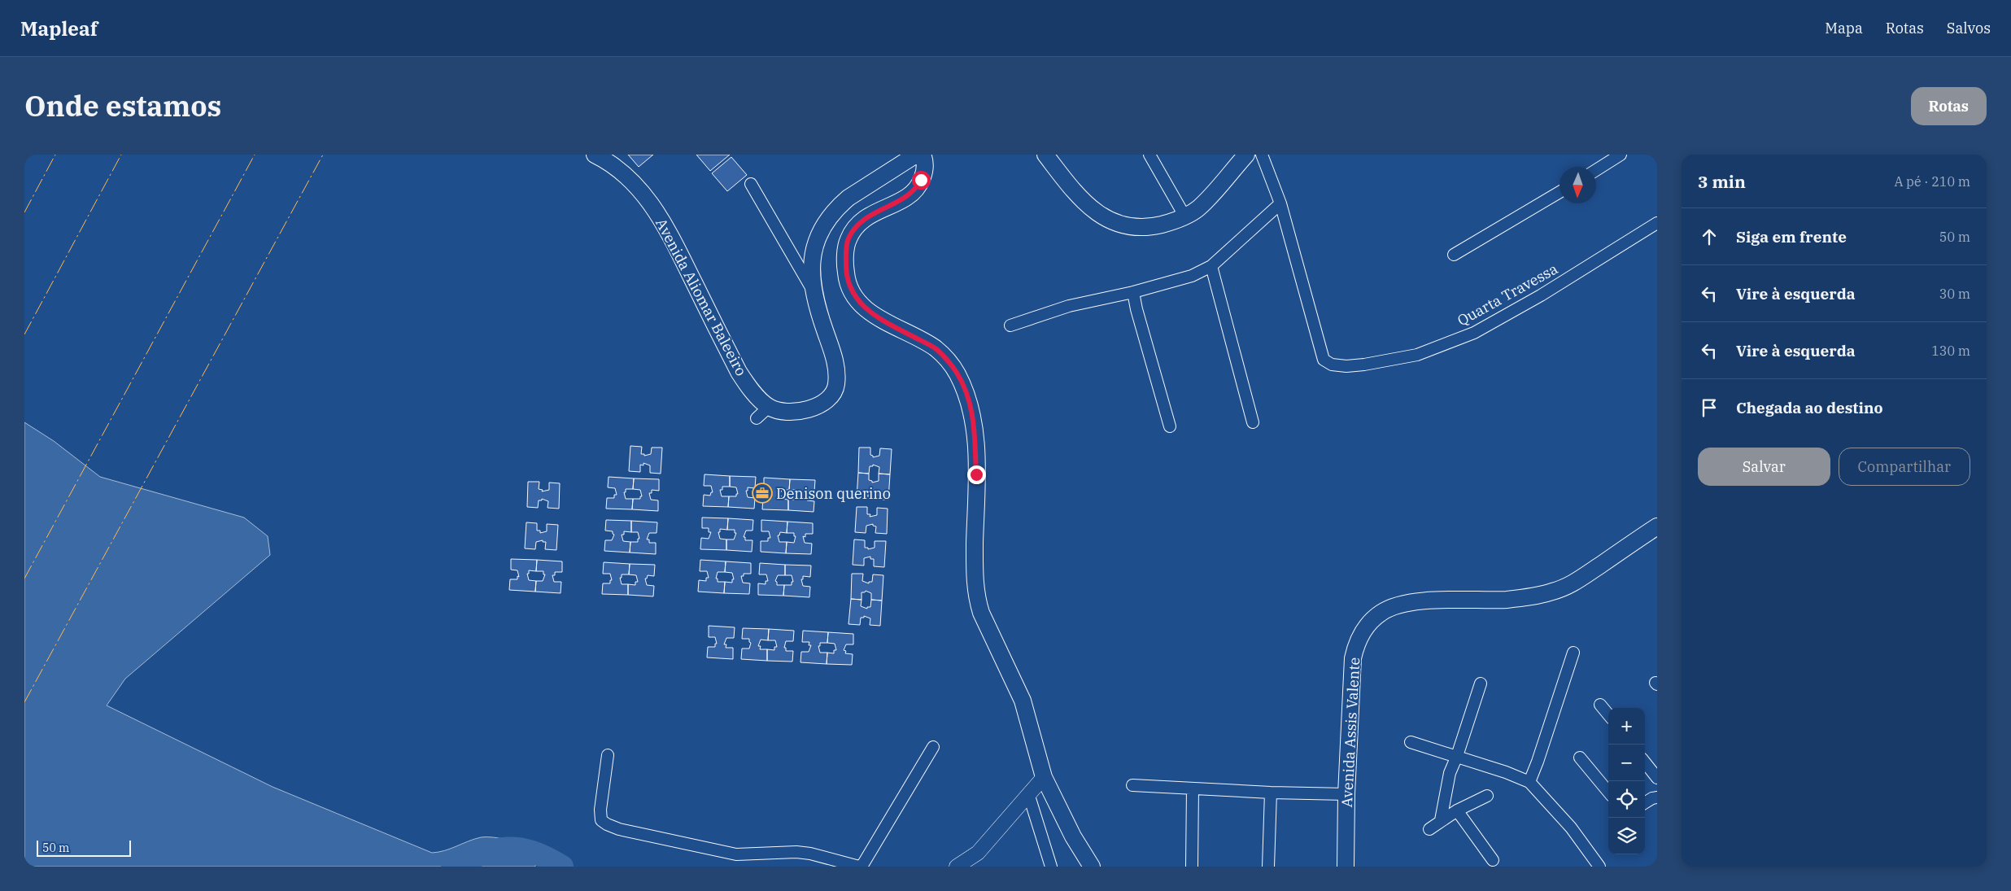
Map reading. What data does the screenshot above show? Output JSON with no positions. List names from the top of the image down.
{
  "streets": {
    "main road": ["Avenida Aliomar Baleeiro", "Avenida Assis Valente"],
    "street": ["Quarta Travessa"]
  },
  "places": {
    "office": ["Denison querino"]
  },
  "scale_bar": "50 m",
  "north": "bottom",
  "page": {
    "header": "Mapleaf",
    "nav": ["Mapa", "Rotas", "Salvos"],
    "title": "Onde estamos",
    "buttons": [
      "Rotas",
      ["Salvar", "Compartilhar"]
    ],
    "heading": ["3 min", "A pé · 210 m"],
    "list": [
      ["Siga em frente", "50 m"],
      ["Vire à esquerda", "30 m"],
      ["Vire à esquerda", "130 m"],
      "Chegada ao destino"
    ],
    "map_buttons": ["+", "−"],
    "scale": "50 m"
  }
}
